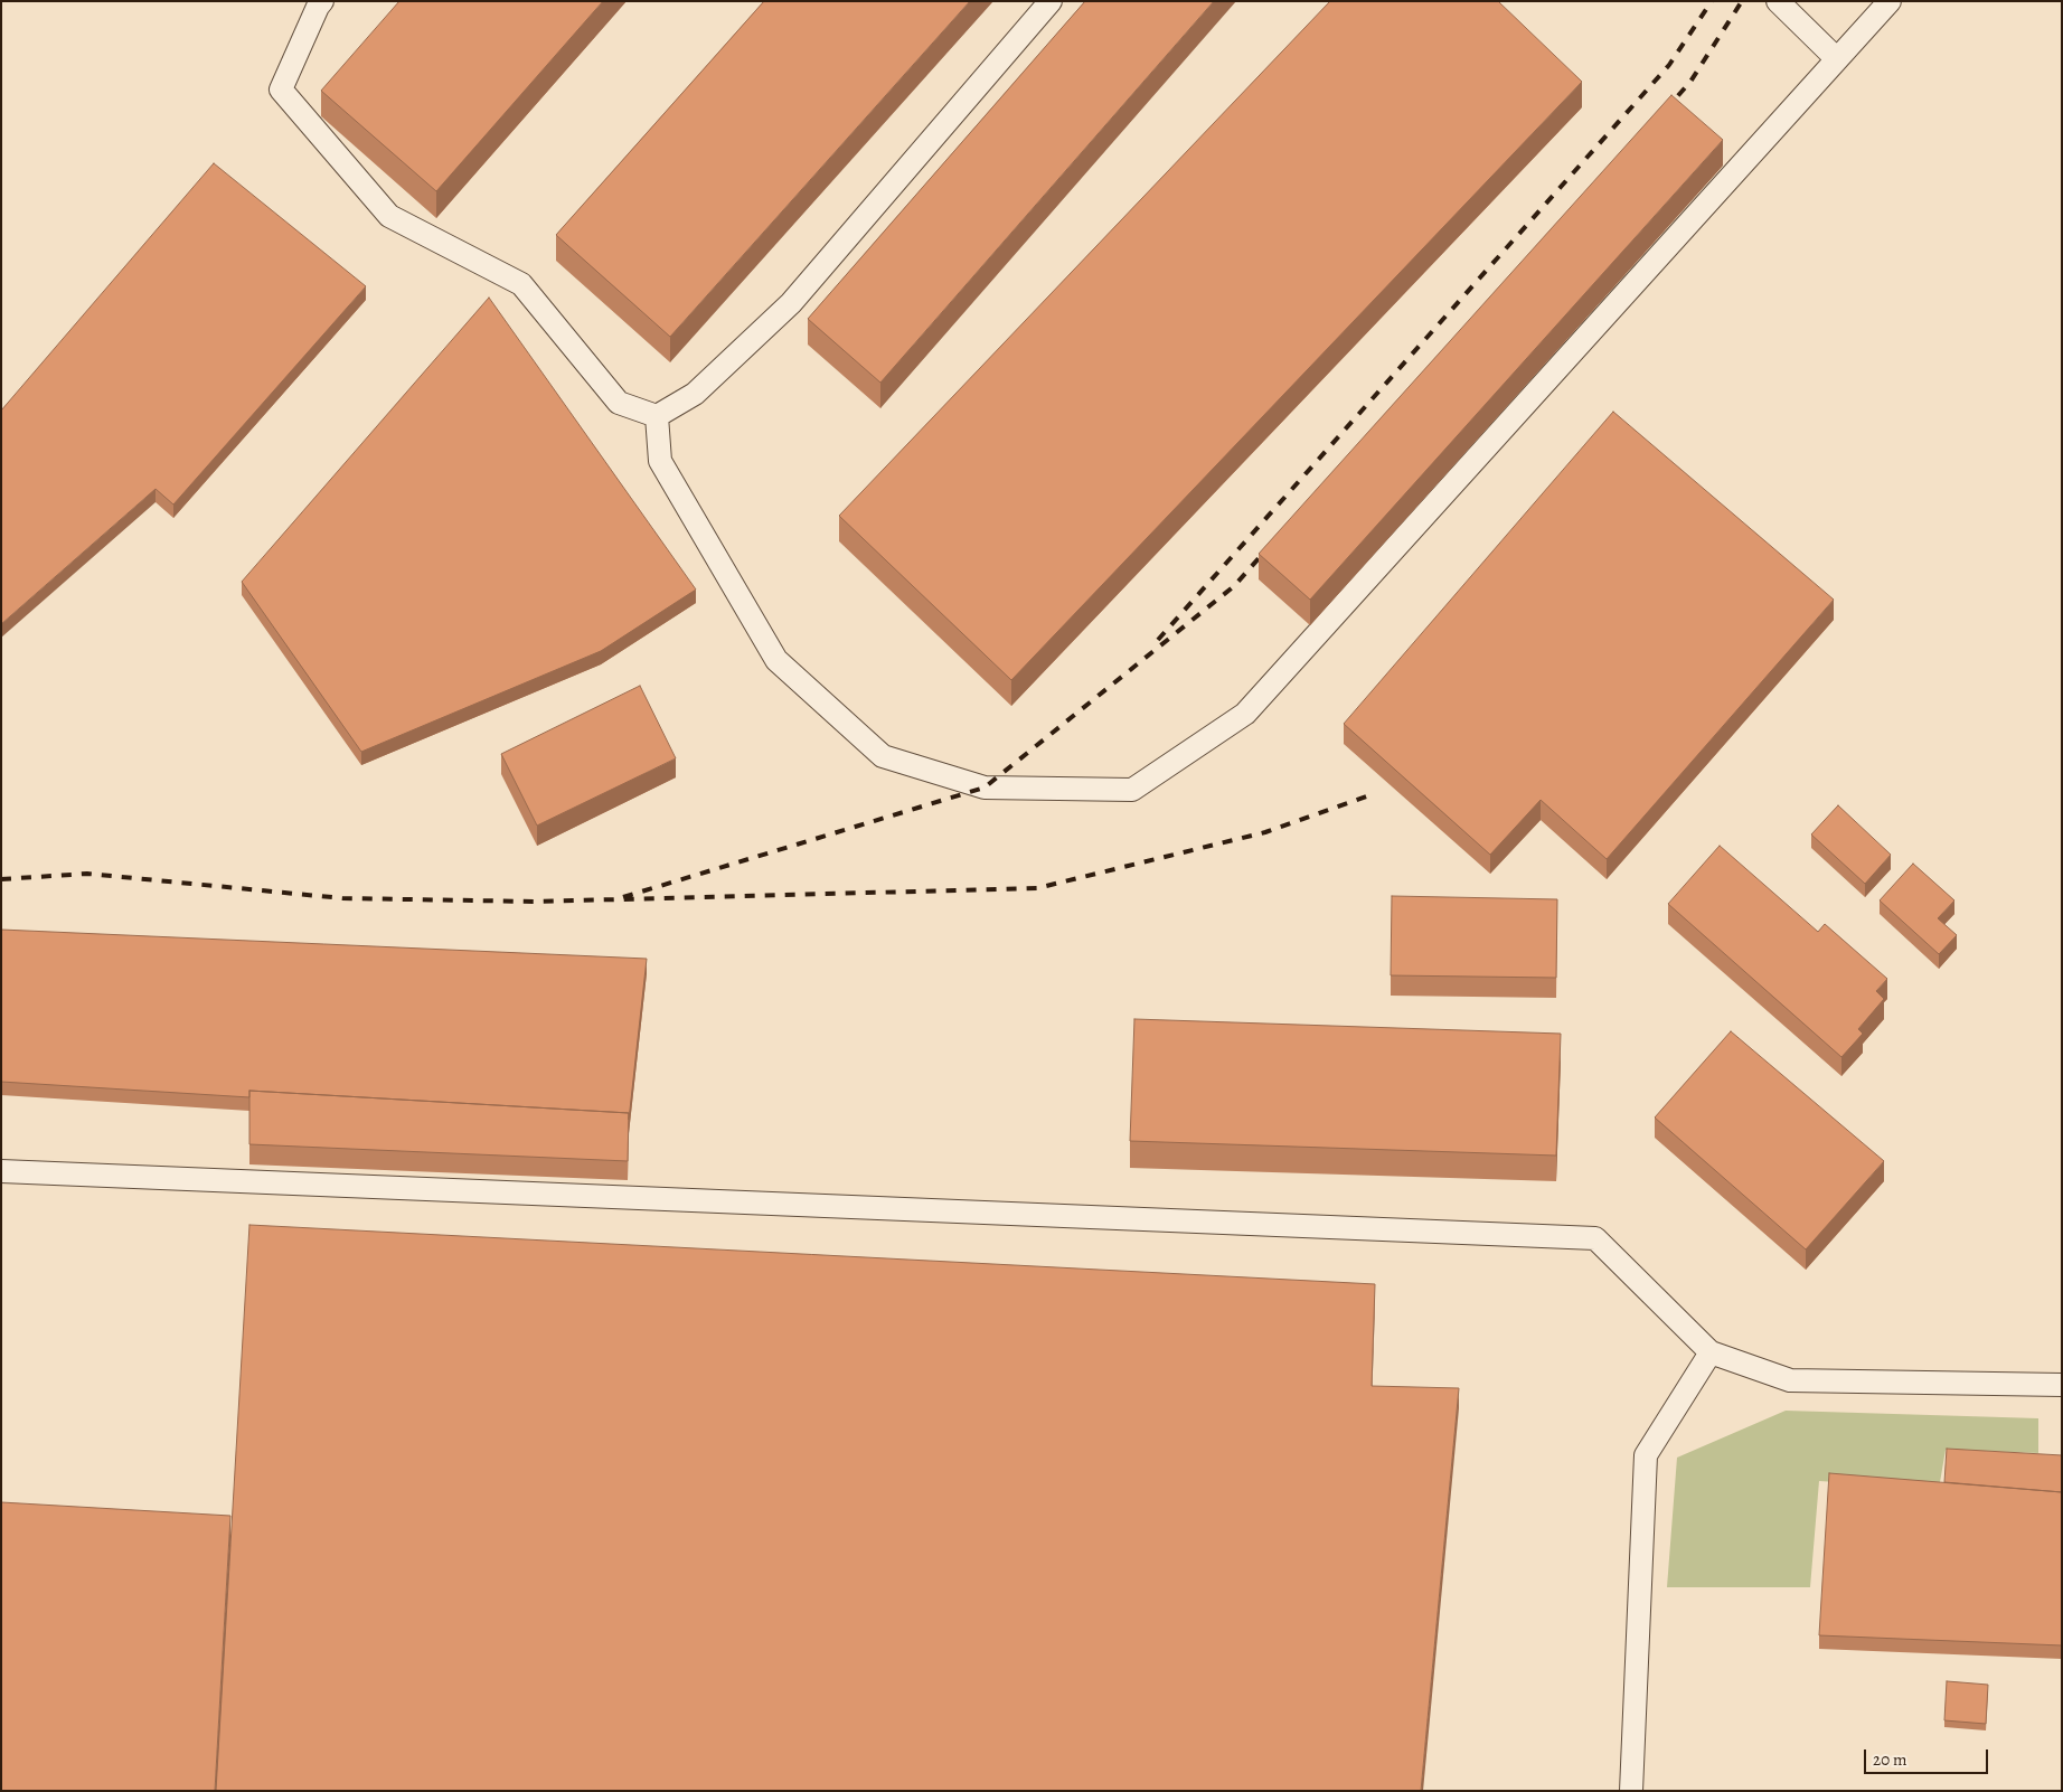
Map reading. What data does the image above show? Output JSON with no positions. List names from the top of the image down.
{
  "scale_bar": "20 m"
}
